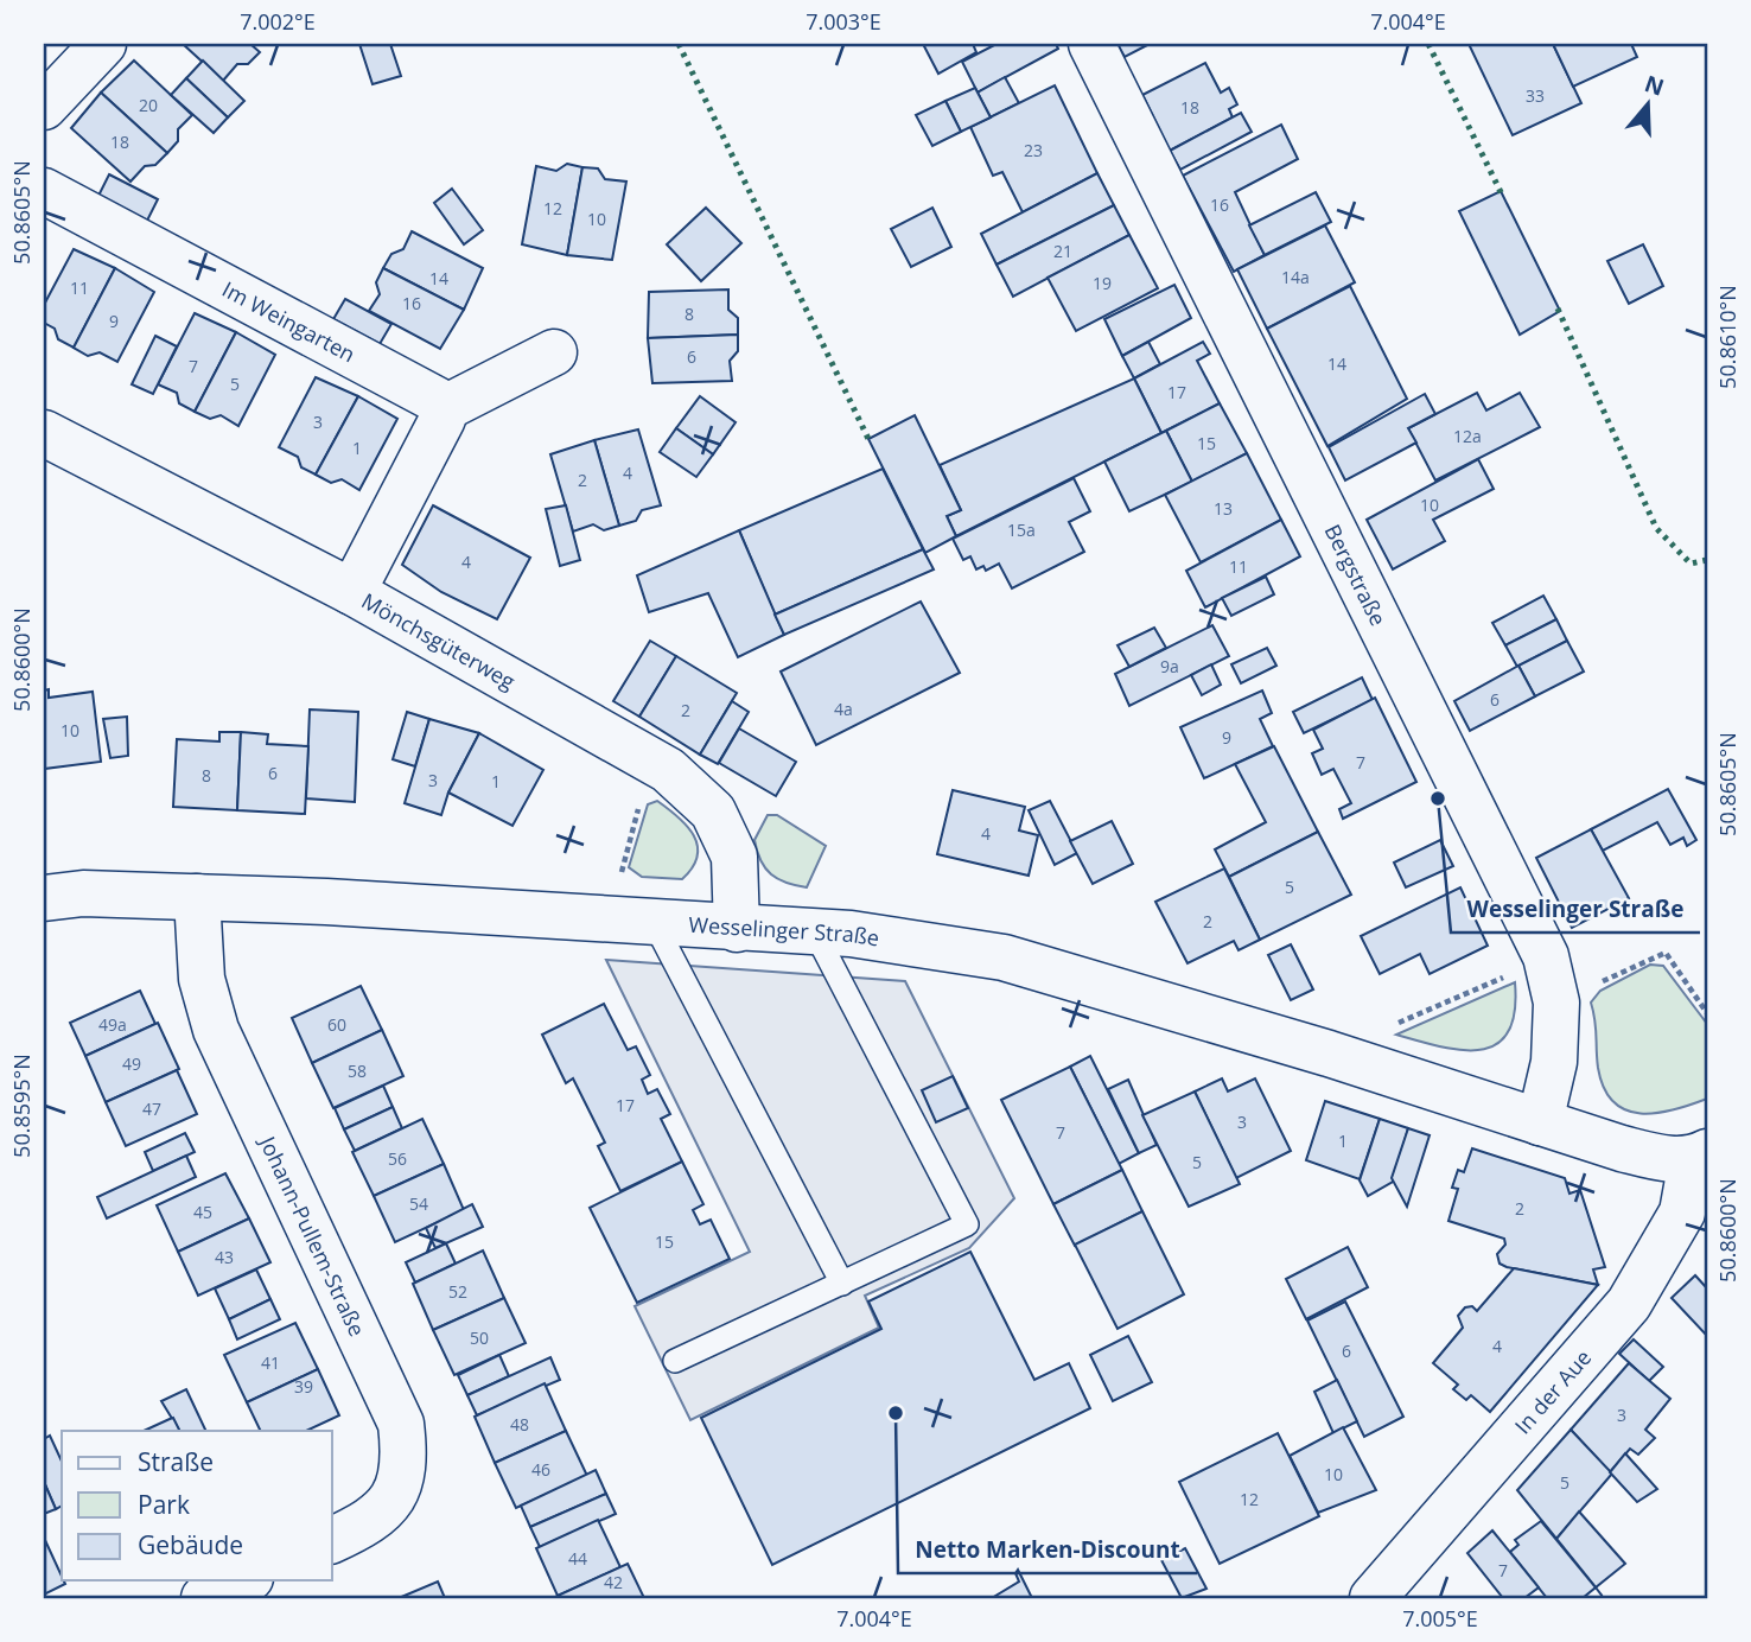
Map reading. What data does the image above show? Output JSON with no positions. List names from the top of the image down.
{
  "streets": {
    "street": [
      "Im Weingarten",
      "Bergstraße",
      "Mönchsgüterweg",
      "Wesselinger Straße",
      "Johann-Pullem-Straße",
      "In der Aue"
    ]
  },
  "crossings": [
    ["Bergstraße", "Wesselinger Straße"],
    ["Mönchsgüterweg", "Wesselinger Straße"],
    ["Wesselinger Straße", "Johann-Pullem-Straße"],
    ["Wesselinger Straße", "In der Aue"]
  ],
  "places": ["Wesselinger Straße", "Netto Marken-Discount"],
  "house_numbers": [
    "33",
    "20",
    "18",
    "18",
    "23",
    "16",
    "12",
    "10",
    "21",
    "14a",
    "14",
    "19",
    "11",
    "16",
    "8",
    "9",
    "6",
    "14",
    "7",
    "5",
    "17",
    "3",
    "12a",
    "15",
    "1",
    "4",
    "2",
    "10",
    "13",
    "15a",
    "4",
    "11",
    "9a",
    "6",
    "4a",
    "2",
    "10",
    "9",
    "7",
    "6",
    "8",
    "3",
    "1",
    "4",
    "5",
    "2",
    "49a",
    "60",
    "49",
    "58",
    "17",
    "47",
    "3",
    "7",
    "1",
    "56",
    "5",
    "54",
    "2",
    "45",
    "15",
    "43",
    "52",
    "50",
    "4",
    "6",
    "41",
    "39",
    "3",
    "48",
    "46",
    "10",
    "5",
    "12",
    "44",
    "7",
    "42"
  ],
  "legend": ["Straße", "Park", "Gebäude"],
  "north": "top",
  "coordinates": [
    "7.002°E",
    "7.003°E",
    "7.004°E",
    "50.8605°N",
    "50.8610°N",
    "50.8600°N",
    "50.8595°N",
    "7.005°E"
  ]
}
